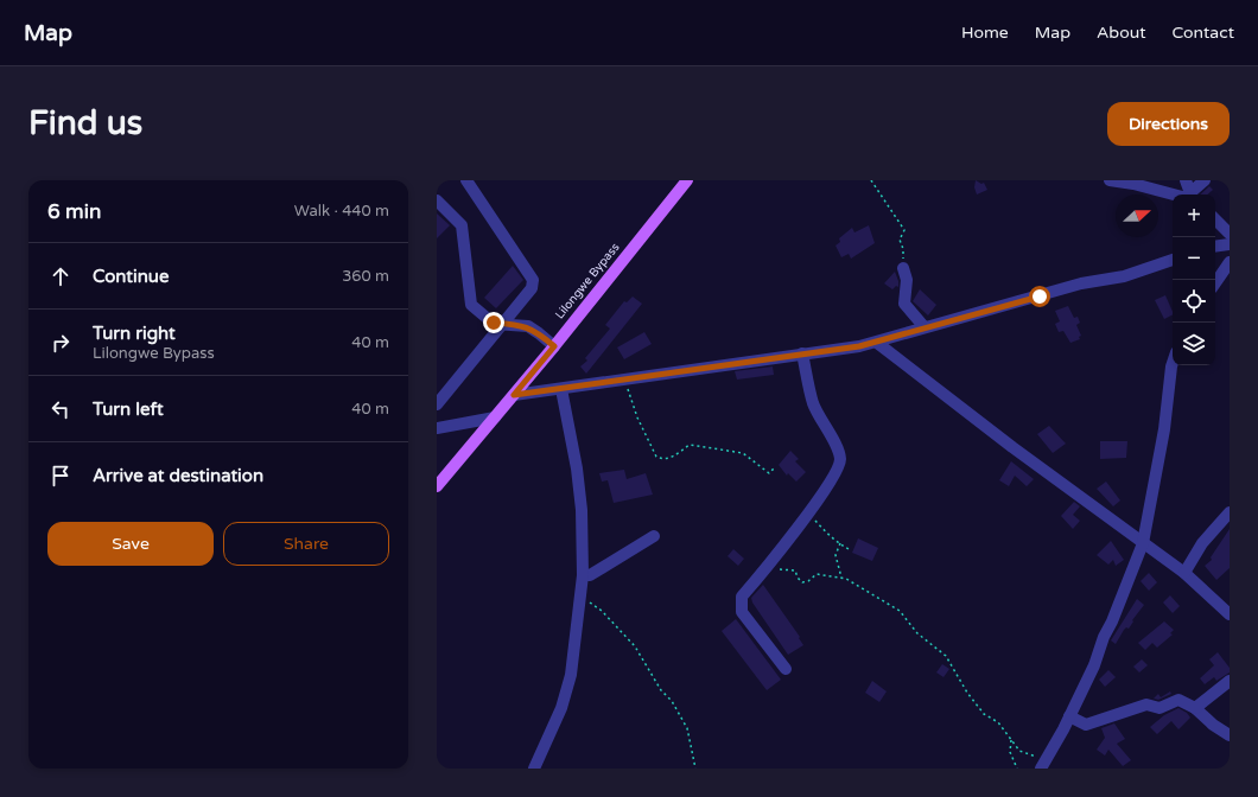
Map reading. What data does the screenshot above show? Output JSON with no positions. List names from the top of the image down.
{
  "streets": {
    "main road": ["Lilongwe Bypass"]
  },
  "north": "right",
  "page": {
    "header": "Map",
    "nav": [
      "Home",
      "Map",
      "About",
      "Contact"
    ],
    "buttons": [
      "Directions",
      ["Save", "Share"]
    ],
    "title": "Find us",
    "heading": ["6 min", "Walk · 440 m"],
    "map_buttons": ["+", "−"],
    "list": [
      ["Continue", "360 m"],
      ["Turn right", "Lilongwe Bypass", "40 m"],
      ["Turn left", "40 m"],
      "Arrive at destination"
    ]
  }
}
